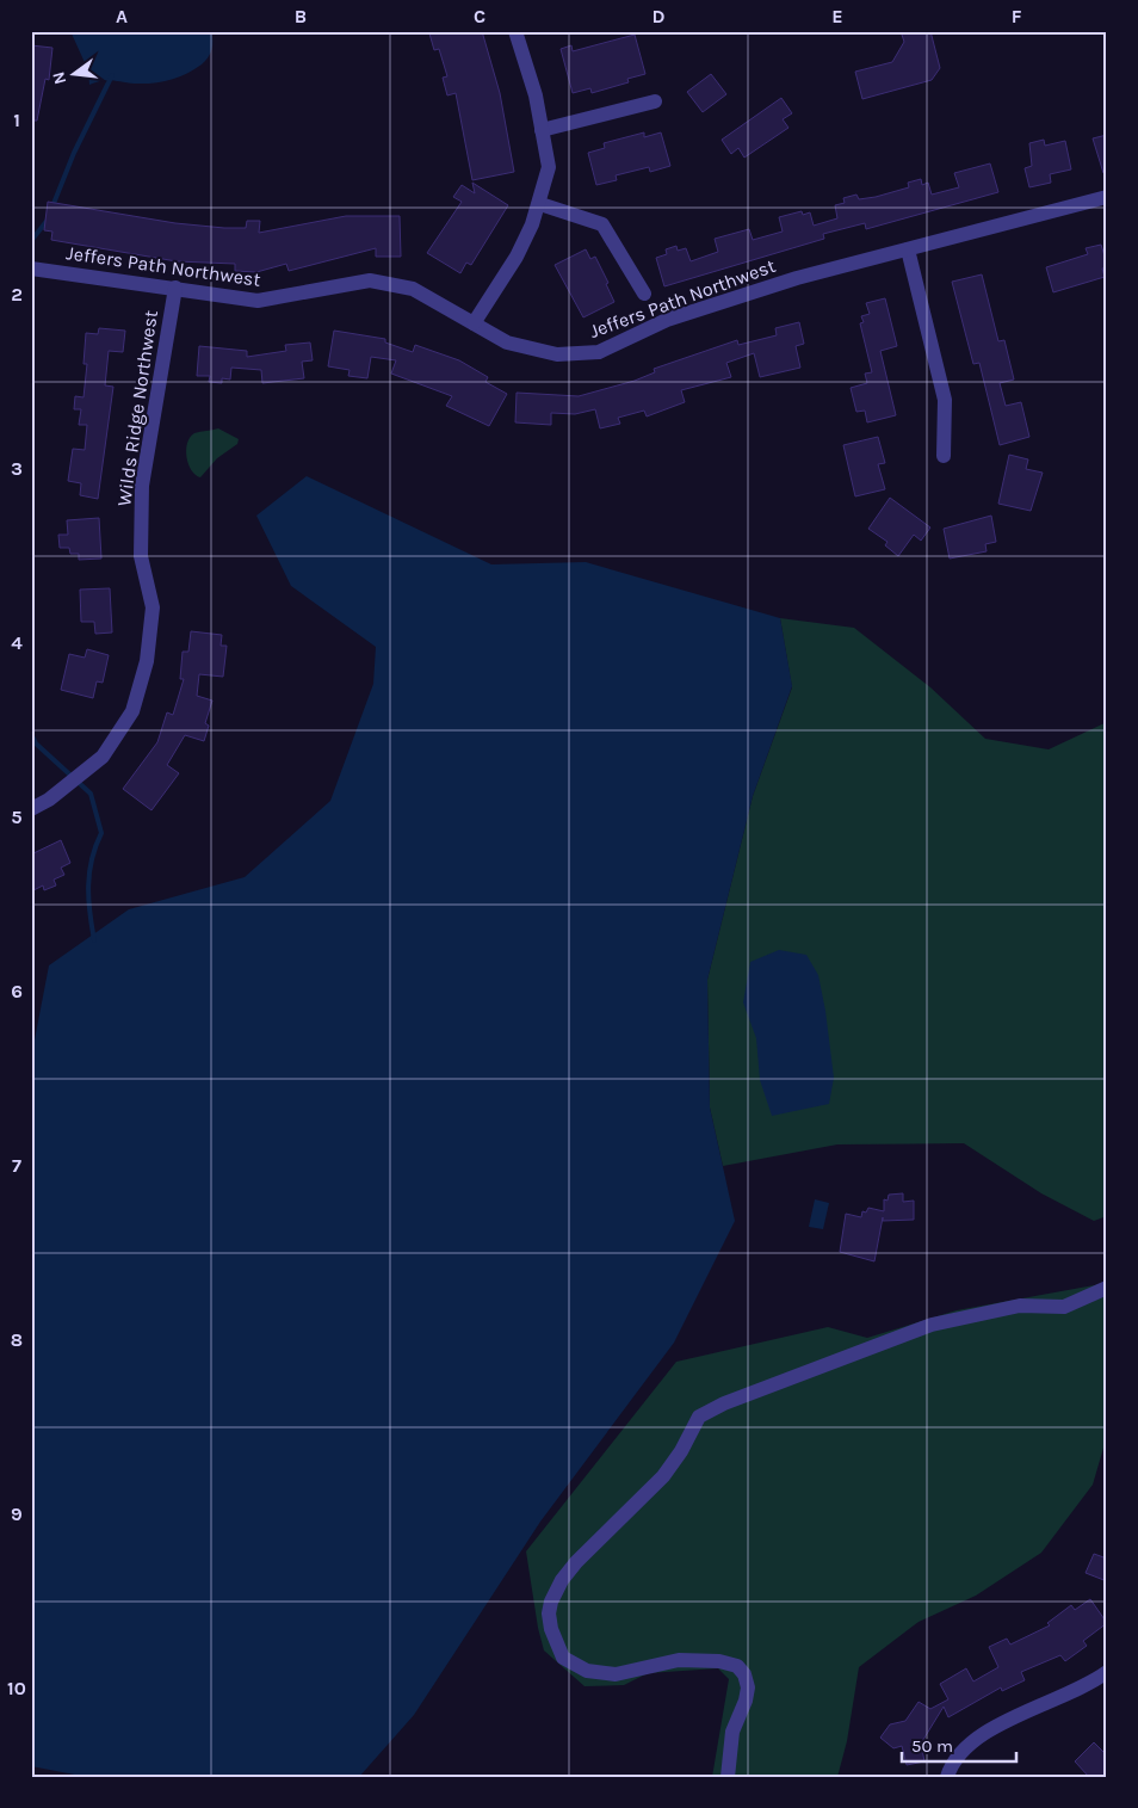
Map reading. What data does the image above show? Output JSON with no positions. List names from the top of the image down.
{
  "streets": {
    "street": ["Jeffers Path Northwest", "Wilds Ridge Northwest"]
  },
  "crossings": [
    ["Jeffers Path Northwest", "Wilds Ridge Northwest"]
  ],
  "scale_bar": "50 m",
  "north": "left",
  "grid": {
    "columns": [
      "A",
      "B",
      "C",
      "D",
      "E",
      "F"
    ],
    "rows": [
      "1",
      "2",
      "3",
      "4",
      "5",
      "6",
      "7",
      "8",
      "9",
      "10"
    ]
  }
}
